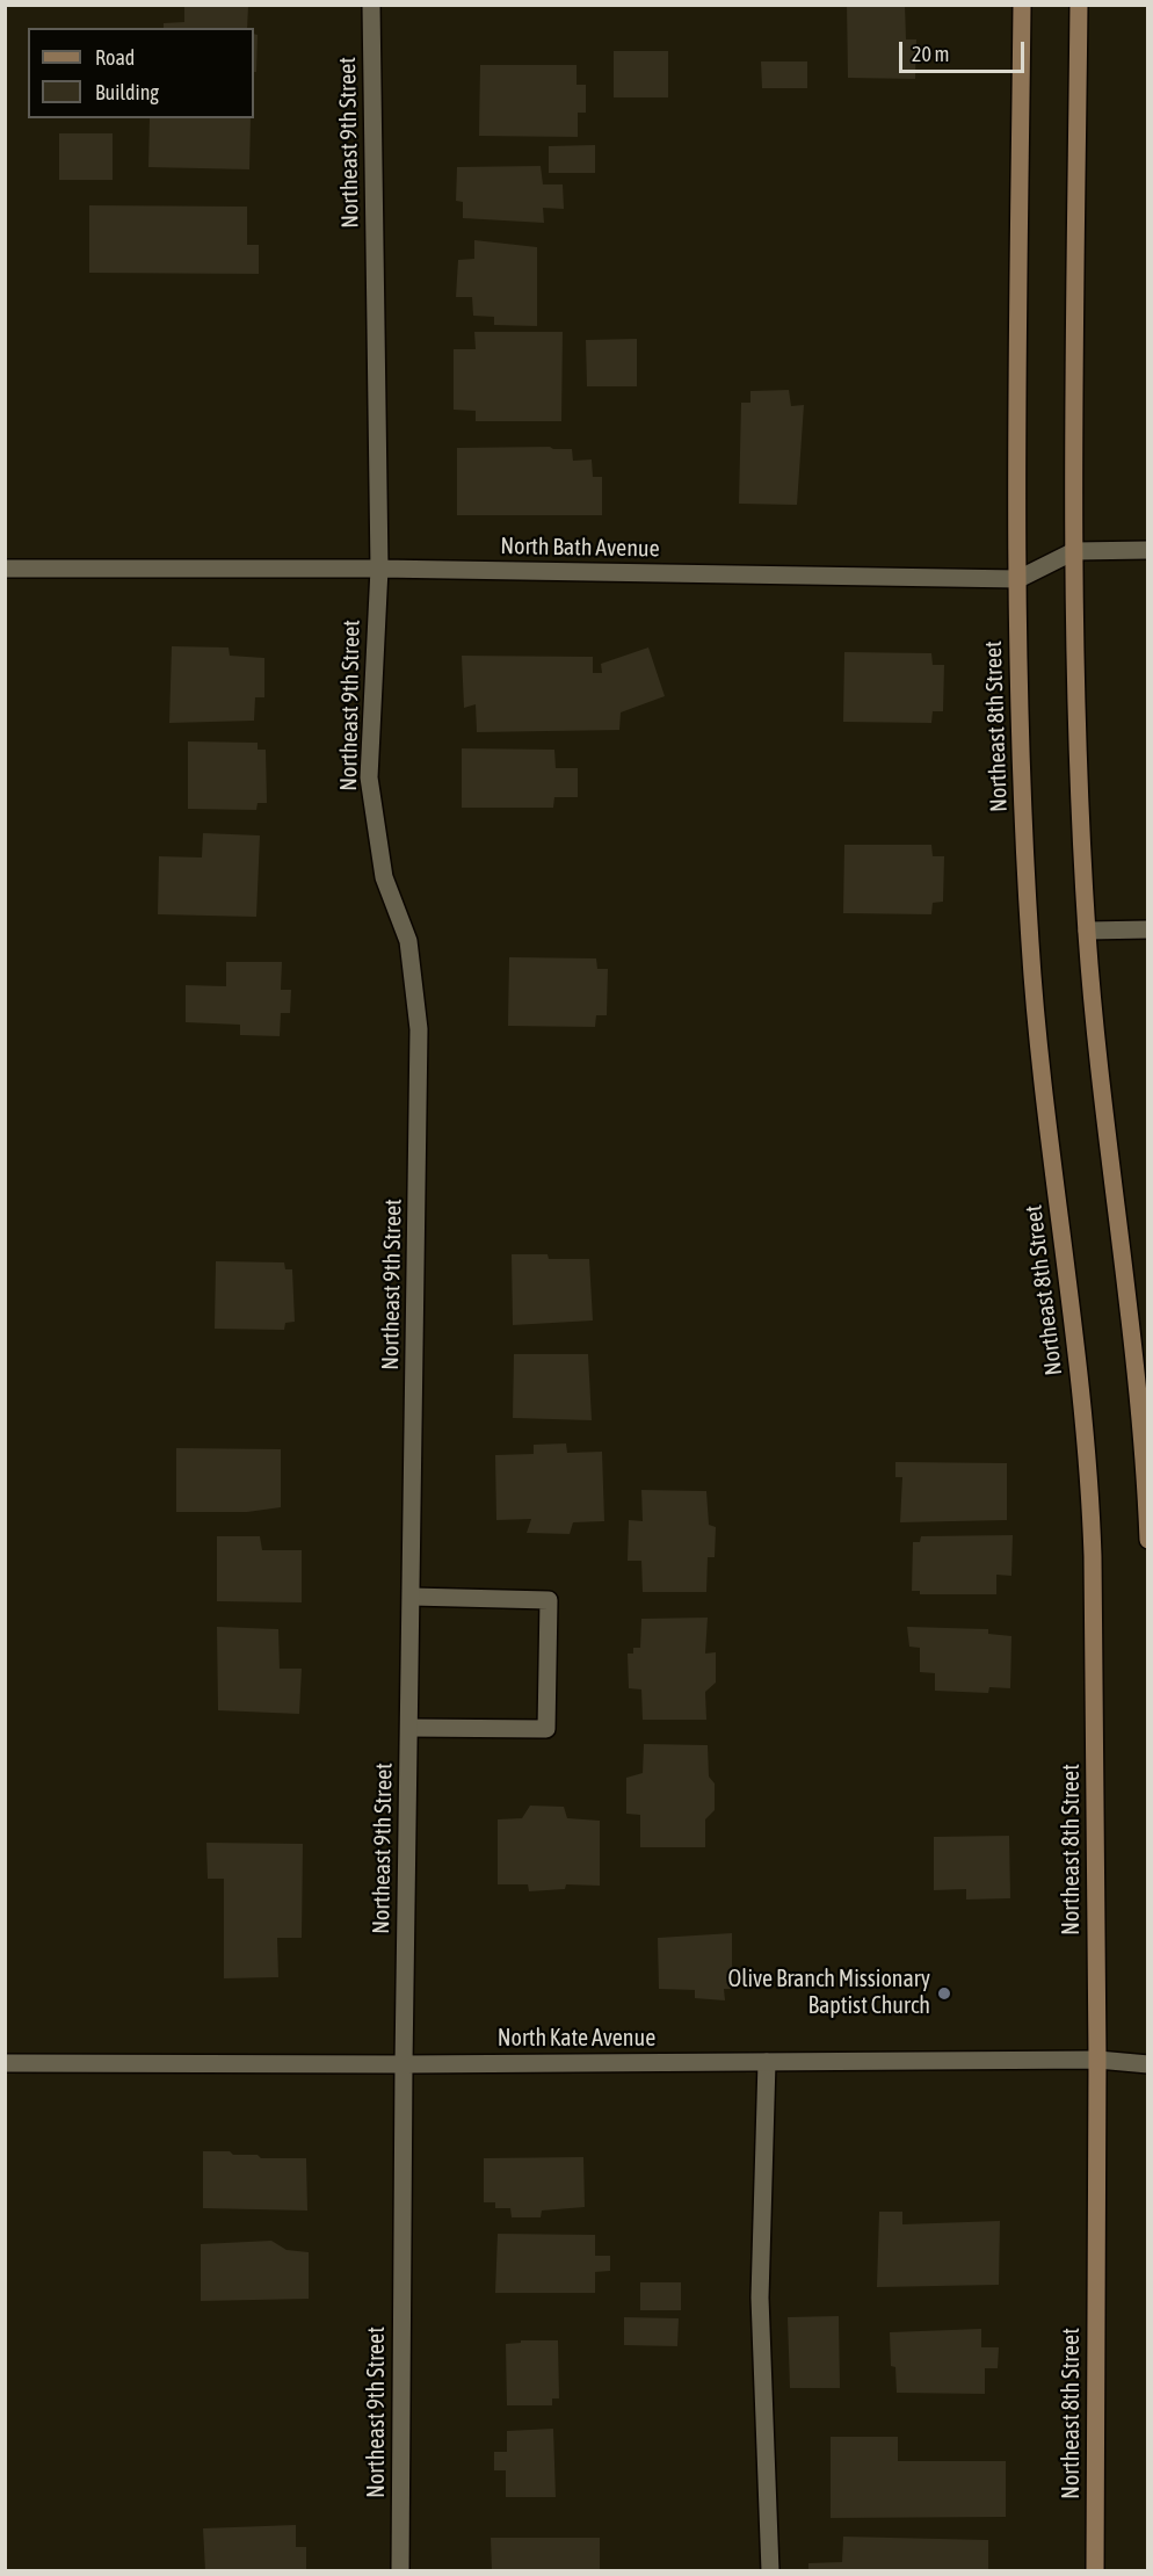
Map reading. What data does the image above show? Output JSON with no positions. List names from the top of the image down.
{
  "streets": {
    "main road": ["Northeast 8th Street"],
    "street": ["Northeast 9th Street", "North Bath Avenue", "North Kate Avenue"]
  },
  "crossings": [
    ["Northeast 9th Street", "North Bath Avenue"],
    ["Northeast 9th Street", "North Kate Avenue"],
    ["North Bath Avenue", "Northeast 8th Street"],
    ["Northeast 8th Street", "North Kate Avenue"]
  ],
  "places": ["Olive Branch Missionary Baptist Church"],
  "legend": ["Road", "Building"],
  "scale_bar": "20 m"
}
